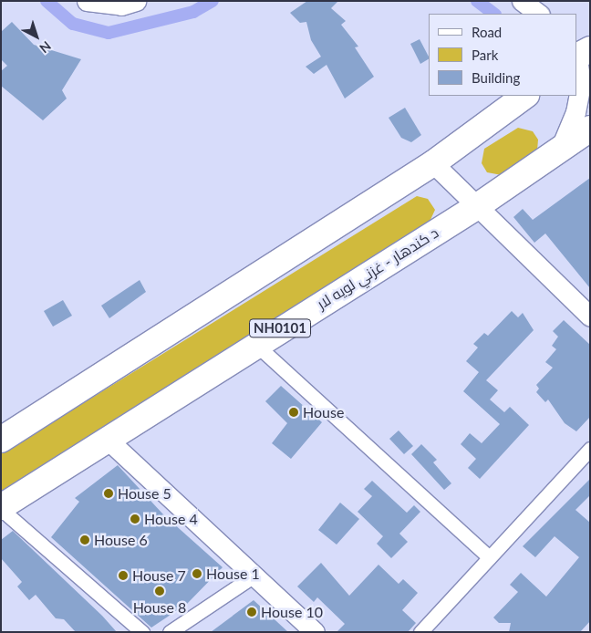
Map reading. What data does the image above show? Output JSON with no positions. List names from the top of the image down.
{
  "streets": {
    "highway": ["د کندهار - غزني لويه لار", "NH0101"]
  },
  "places": [
    "House",
    "House 5",
    "House 4",
    "House 6",
    "House 1",
    "House 7",
    "House 8",
    "House 10"
  ],
  "legend": ["Road", "Park", "Building"],
  "north": "bottom right"
}
